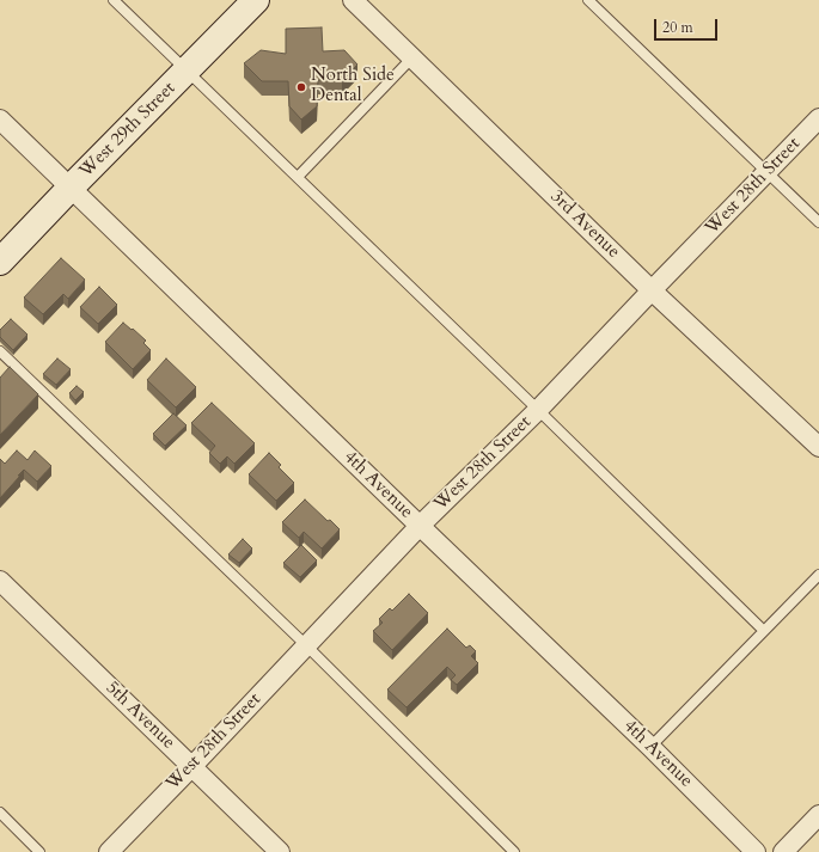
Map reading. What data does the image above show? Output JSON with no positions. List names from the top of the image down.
{
  "streets": {
    "street": [
      "West 29th Street",
      "West 28th Street",
      "3rd Avenue",
      "4th Avenue",
      "5th Avenue"
    ]
  },
  "crossings": [
    ["West 29th Street", "4th Avenue"],
    ["West 28th Street", "3rd Avenue"],
    ["West 28th Street", "4th Avenue"],
    ["West 28th Street", "5th Avenue"]
  ],
  "places": ["North Side Dental"],
  "scale_bar": "20 m"
}
